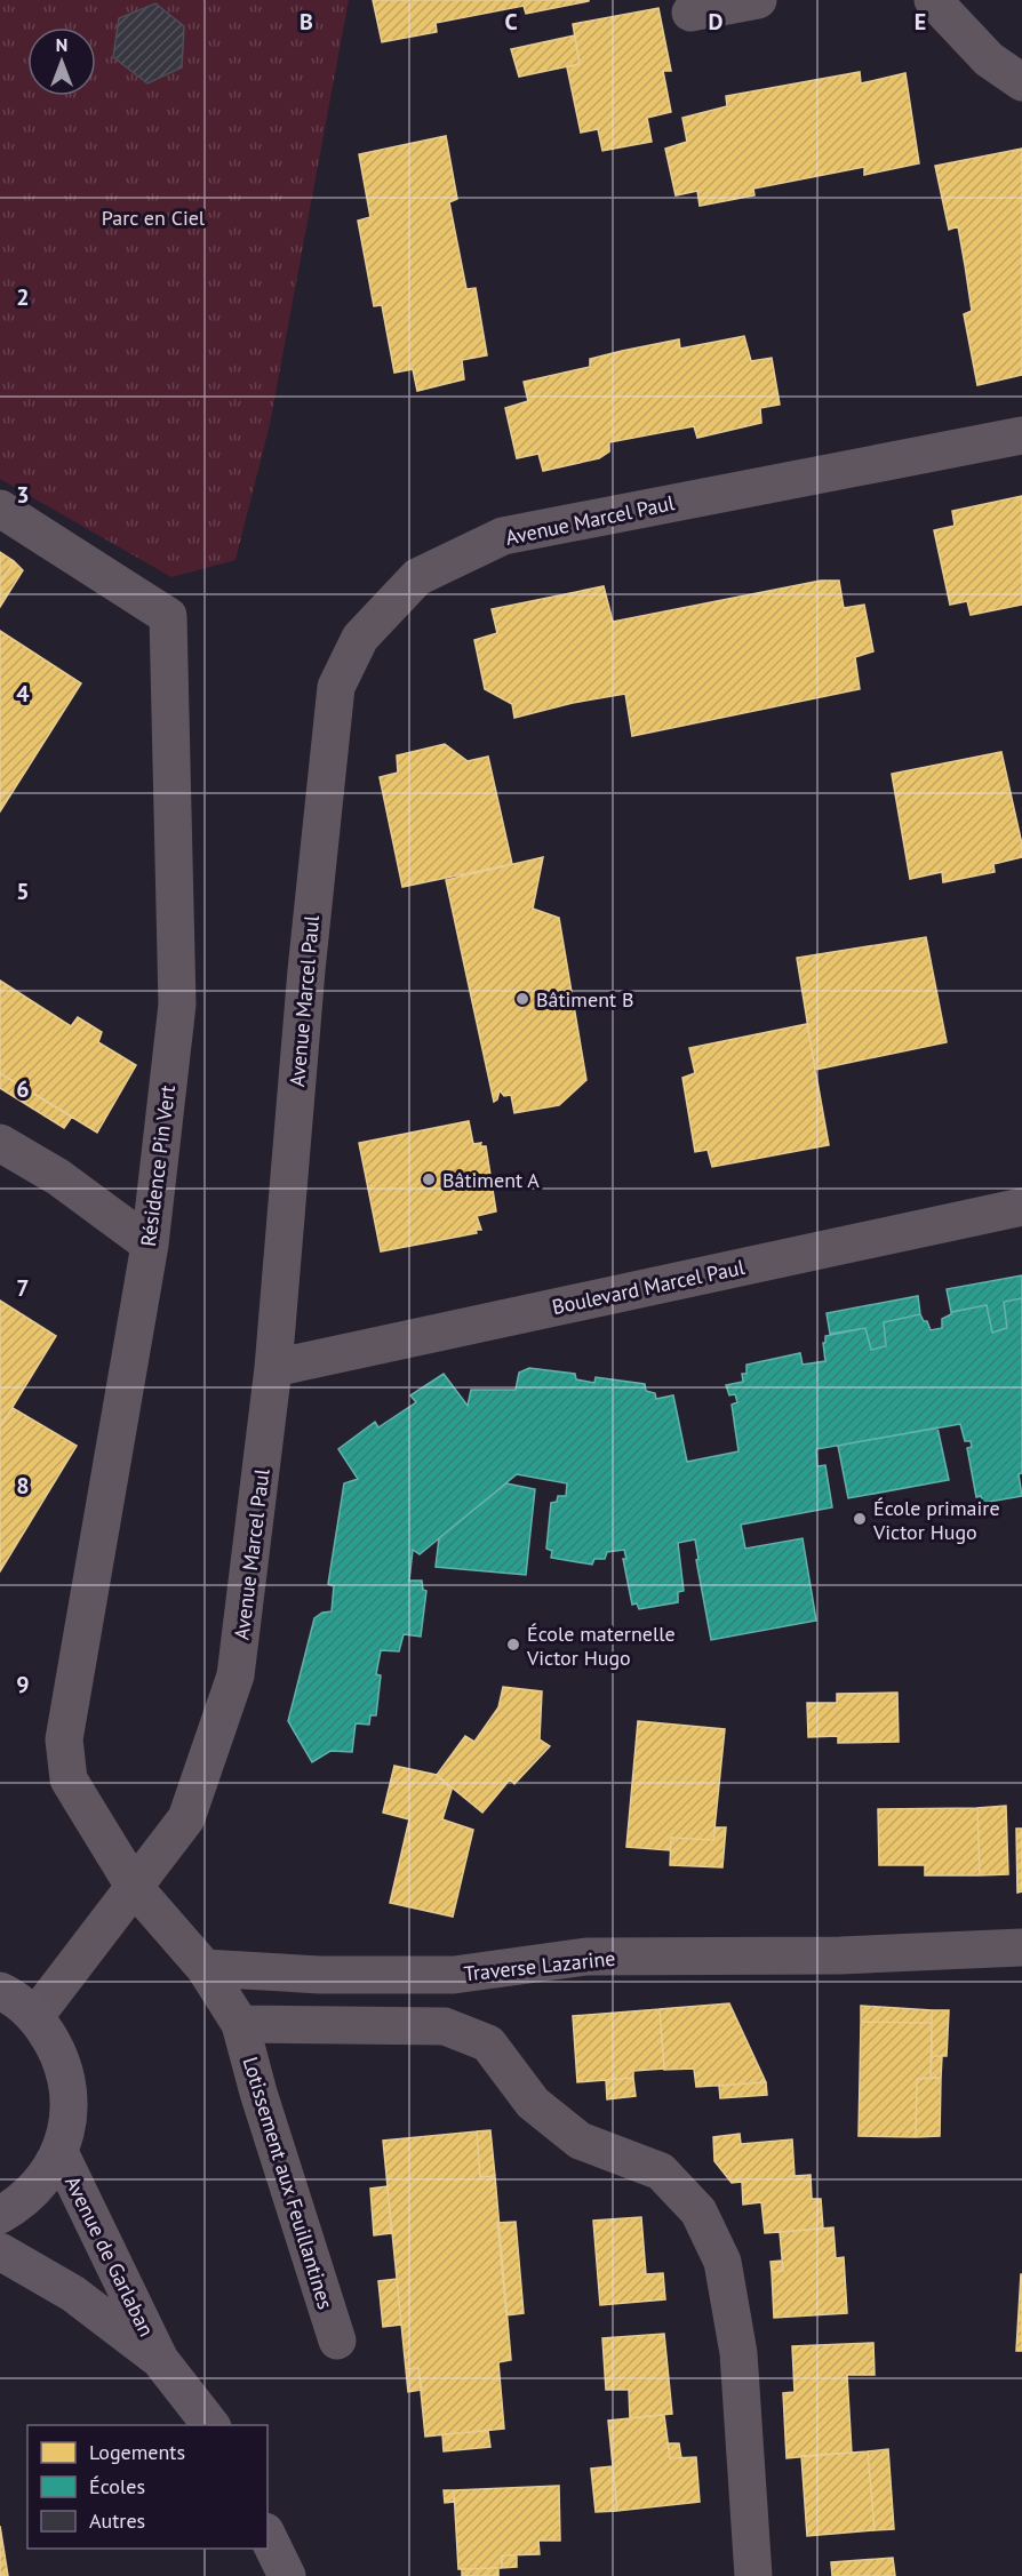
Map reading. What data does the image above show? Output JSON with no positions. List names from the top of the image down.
{
  "streets": {
    "main road": ["Avenue de Garlaban"],
    "street": [
      "Avenue Marcel Paul",
      "Résidence Pin Vert",
      "Boulevard Marcel Paul",
      "Traverse Lazarine",
      "Lotissement aux Feuillantines"
    ]
  },
  "crossings": [
    ["Avenue Marcel Paul", "Résidence Pin Vert"],
    ["Avenue Marcel Paul", "Boulevard Marcel Paul"],
    ["Traverse Lazarine", "Lotissement aux Feuillantines"]
  ],
  "parks": ["Parc en Ciel"],
  "places": [
    "Bâtiment B",
    "Bâtiment A",
    "École primaire Victor Hugo",
    "École maternelle Victor Hugo"
  ],
  "legend": ["Logements", "Écoles", "Autres"],
  "north": "top",
  "grid": {
    "columns": [
      "B",
      "C",
      "D",
      "E"
    ],
    "rows": [
      "2",
      "3",
      "4",
      "5",
      "6",
      "7",
      "8",
      "9"
    ]
  }
}
